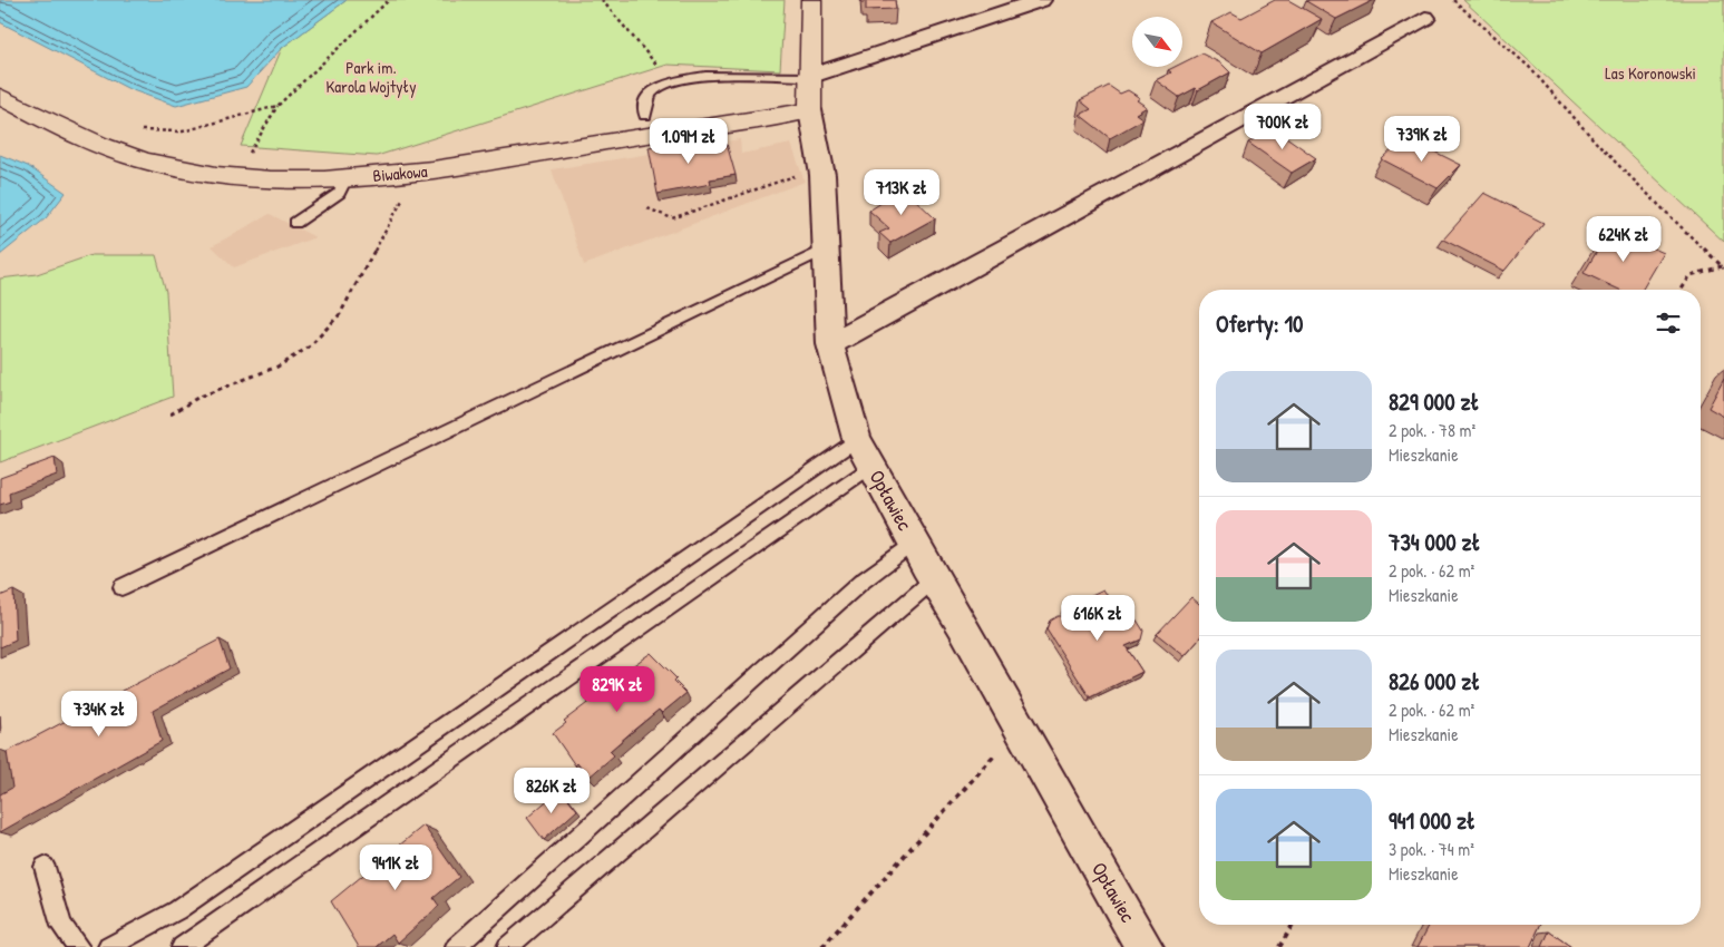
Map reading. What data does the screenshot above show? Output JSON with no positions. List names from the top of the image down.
{
  "streets": {
    "street": ["Biwakowa", "Opławiec"]
  },
  "crossings": [
    ["Biwakowa", "Opławiec"]
  ],
  "parks": ["Park im. Karola Wojtyły", "Las Koronowski"],
  "north": "bottom right",
  "page": {
    "price": [
      "700K zł",
      "739K zł",
      "1.09M zł",
      "713K zł",
      "624K zł",
      "616K zł",
      "829K zł",
      "734K zł",
      "826K zł",
      "941K zł"
    ],
    "heading": "Oferty: 10",
    "list": [
      {
        "name": "829 000 zł",
        "note": "2 pok. · 78 m² · Mieszkanie"
      },
      {
        "name": "734 000 zł",
        "note": "2 pok. · 62 m² · Mieszkanie"
      },
      {
        "name": "826 000 zł",
        "note": "2 pok. · 62 m² · Mieszkanie"
      },
      {
        "name": "941 000 zł",
        "note": "3 pok. · 74 m² · Mieszkanie"
      }
    ]
  }
}
